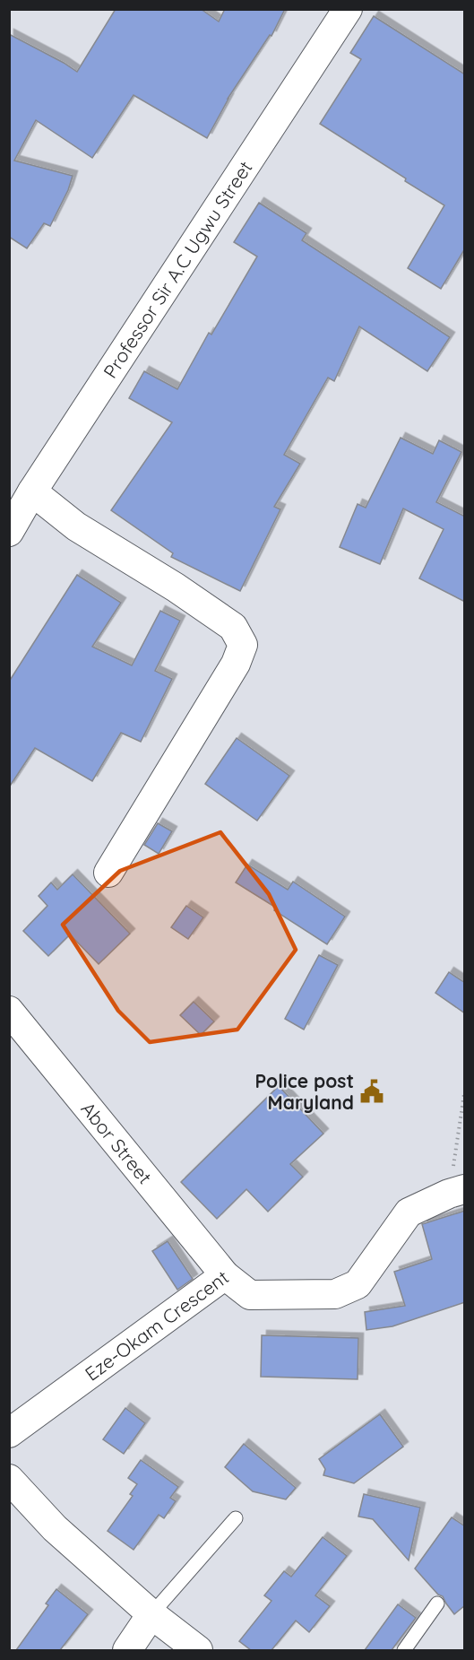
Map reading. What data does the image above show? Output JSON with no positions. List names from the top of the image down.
{
  "streets": {
    "street": ["Professor Sir A.C Ugwu Street", "Abor Street", "Eze-Okam Crescent"]
  },
  "crossings": [
    ["Abor Street", "Eze-Okam Crescent"]
  ],
  "places": {
    "public building": ["Police post Maryland"]
  }
}
